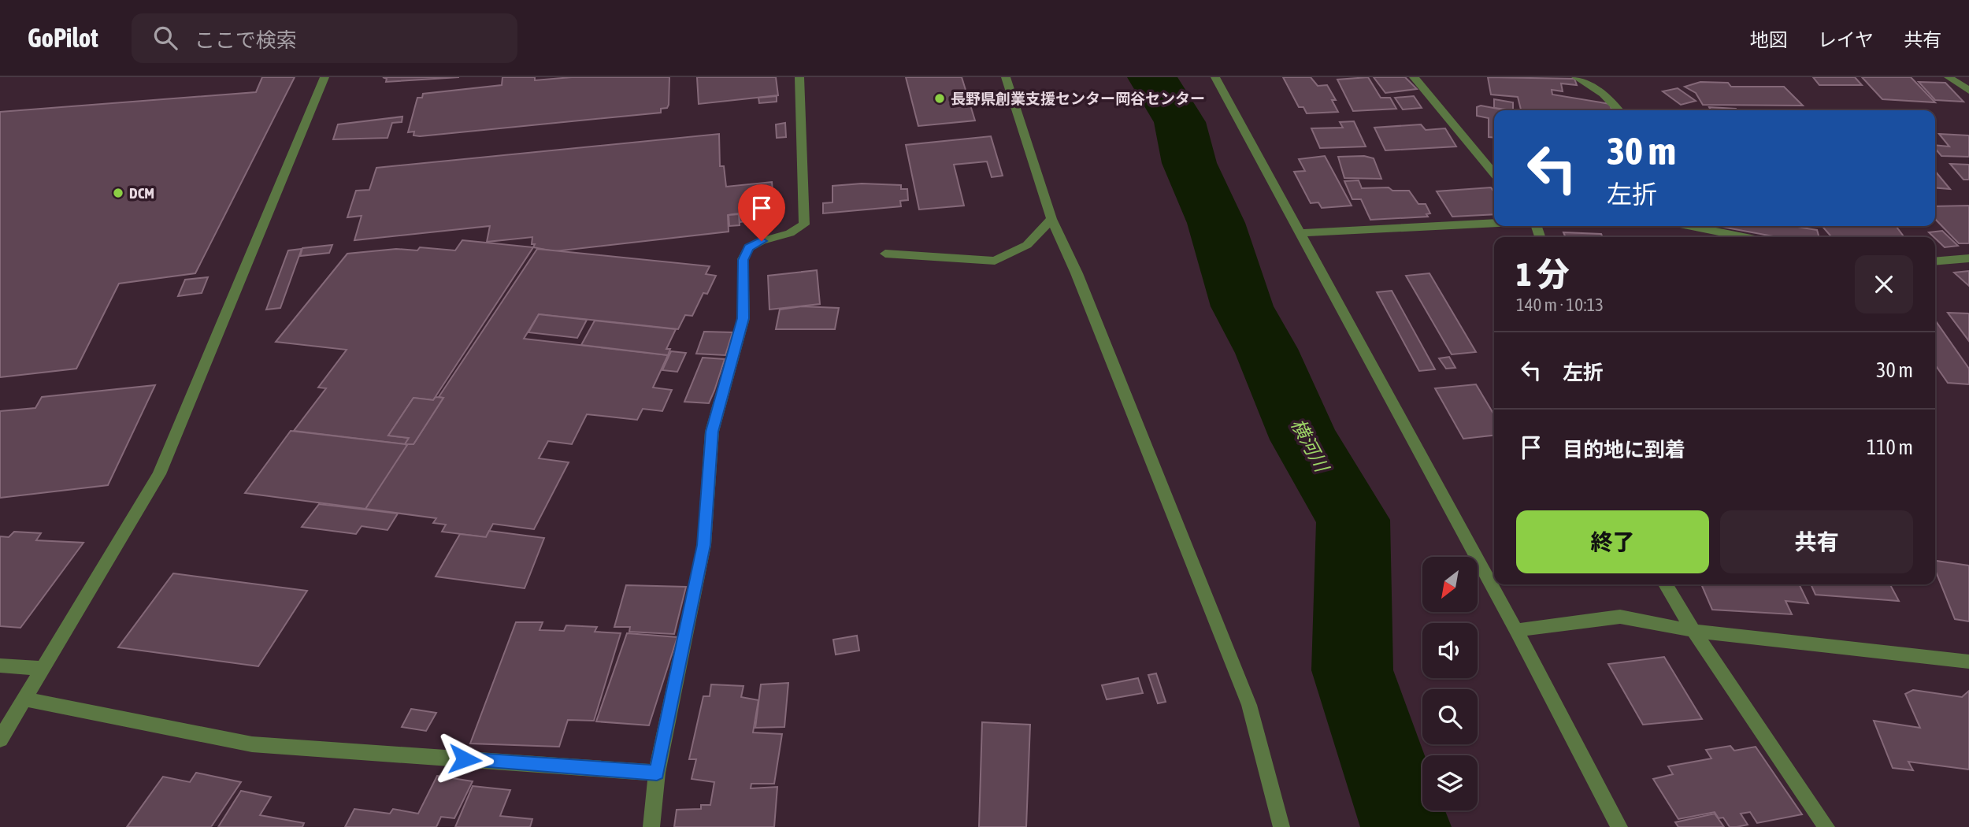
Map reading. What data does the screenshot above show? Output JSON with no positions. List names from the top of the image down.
{
  "water": ["横河川"],
  "places": ["長野県創業支援センター岡谷センター", "DCM"],
  "north": "bottom left",
  "page": {
    "header": "GoPilot",
    "search": "ここで検索",
    "nav": ["地図", "レイヤ", "共有"],
    "turn": ["30 m", "左折"],
    "heading": ["1 分", "140 m · 10:13"],
    "list": [
      {
        "name": "左折",
        "value": "30 m"
      },
      {
        "name": "目的地に到着",
        "value": "110 m"
      }
    ],
    "buttons": ["終了", "共有"]
  }
}
